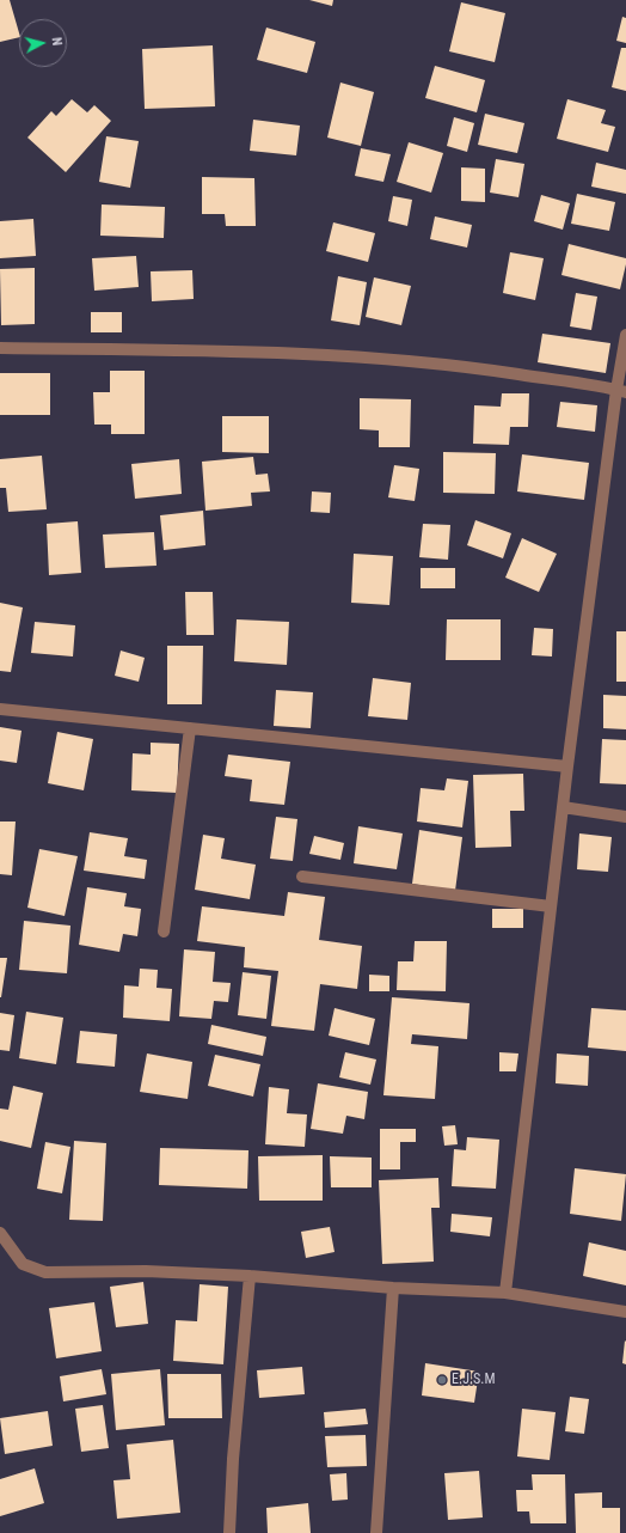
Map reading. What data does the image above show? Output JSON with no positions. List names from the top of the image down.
{
  "places": ["E.J.S.M"],
  "north": "right"
}
